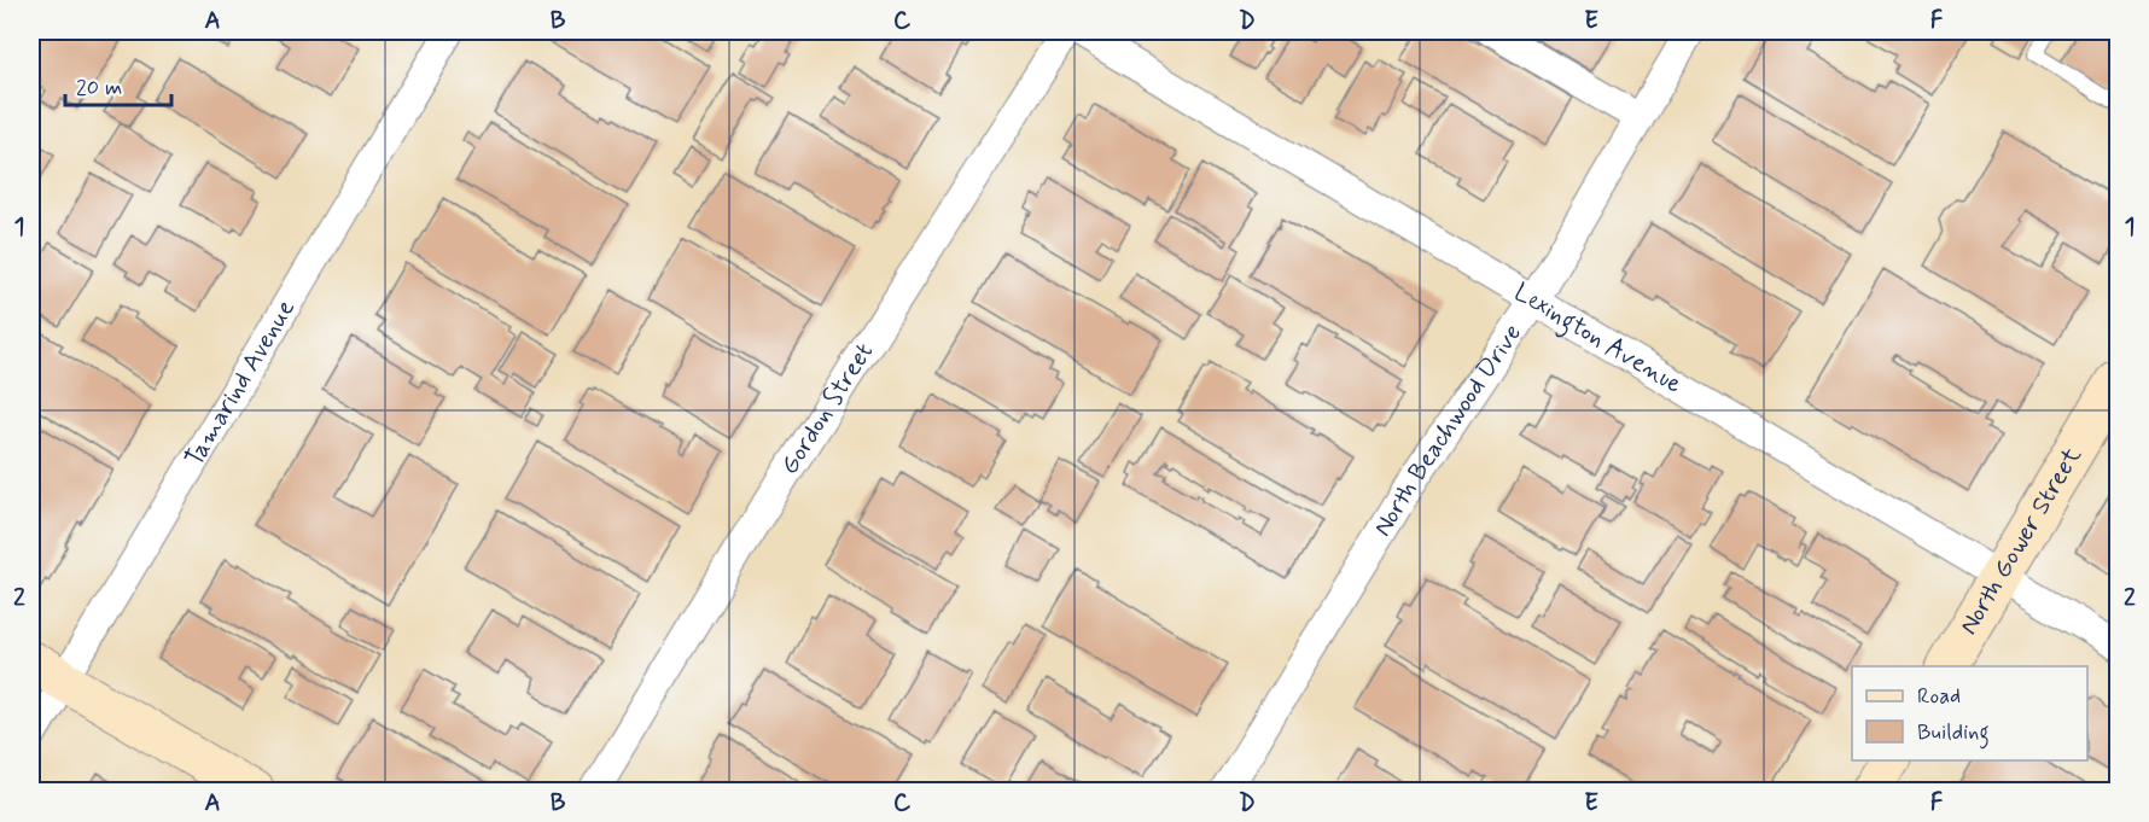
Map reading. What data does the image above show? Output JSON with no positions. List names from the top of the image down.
{
  "streets": {
    "street": [
      "Lexington Avenue",
      "Tamarind Avenue",
      "Gordon Street",
      "North Beachwood Drive",
      "North Gower Street"
    ]
  },
  "crossings": [
    ["Lexington Avenue", "North Beachwood Drive"],
    ["Lexington Avenue", "North Gower Street"]
  ],
  "legend": ["Road", "Building"],
  "scale_bar": "20 m",
  "grid": {
    "columns": [
      "A",
      "B",
      "C",
      "D",
      "E",
      "F"
    ],
    "rows": ["1", "2"]
  }
}
